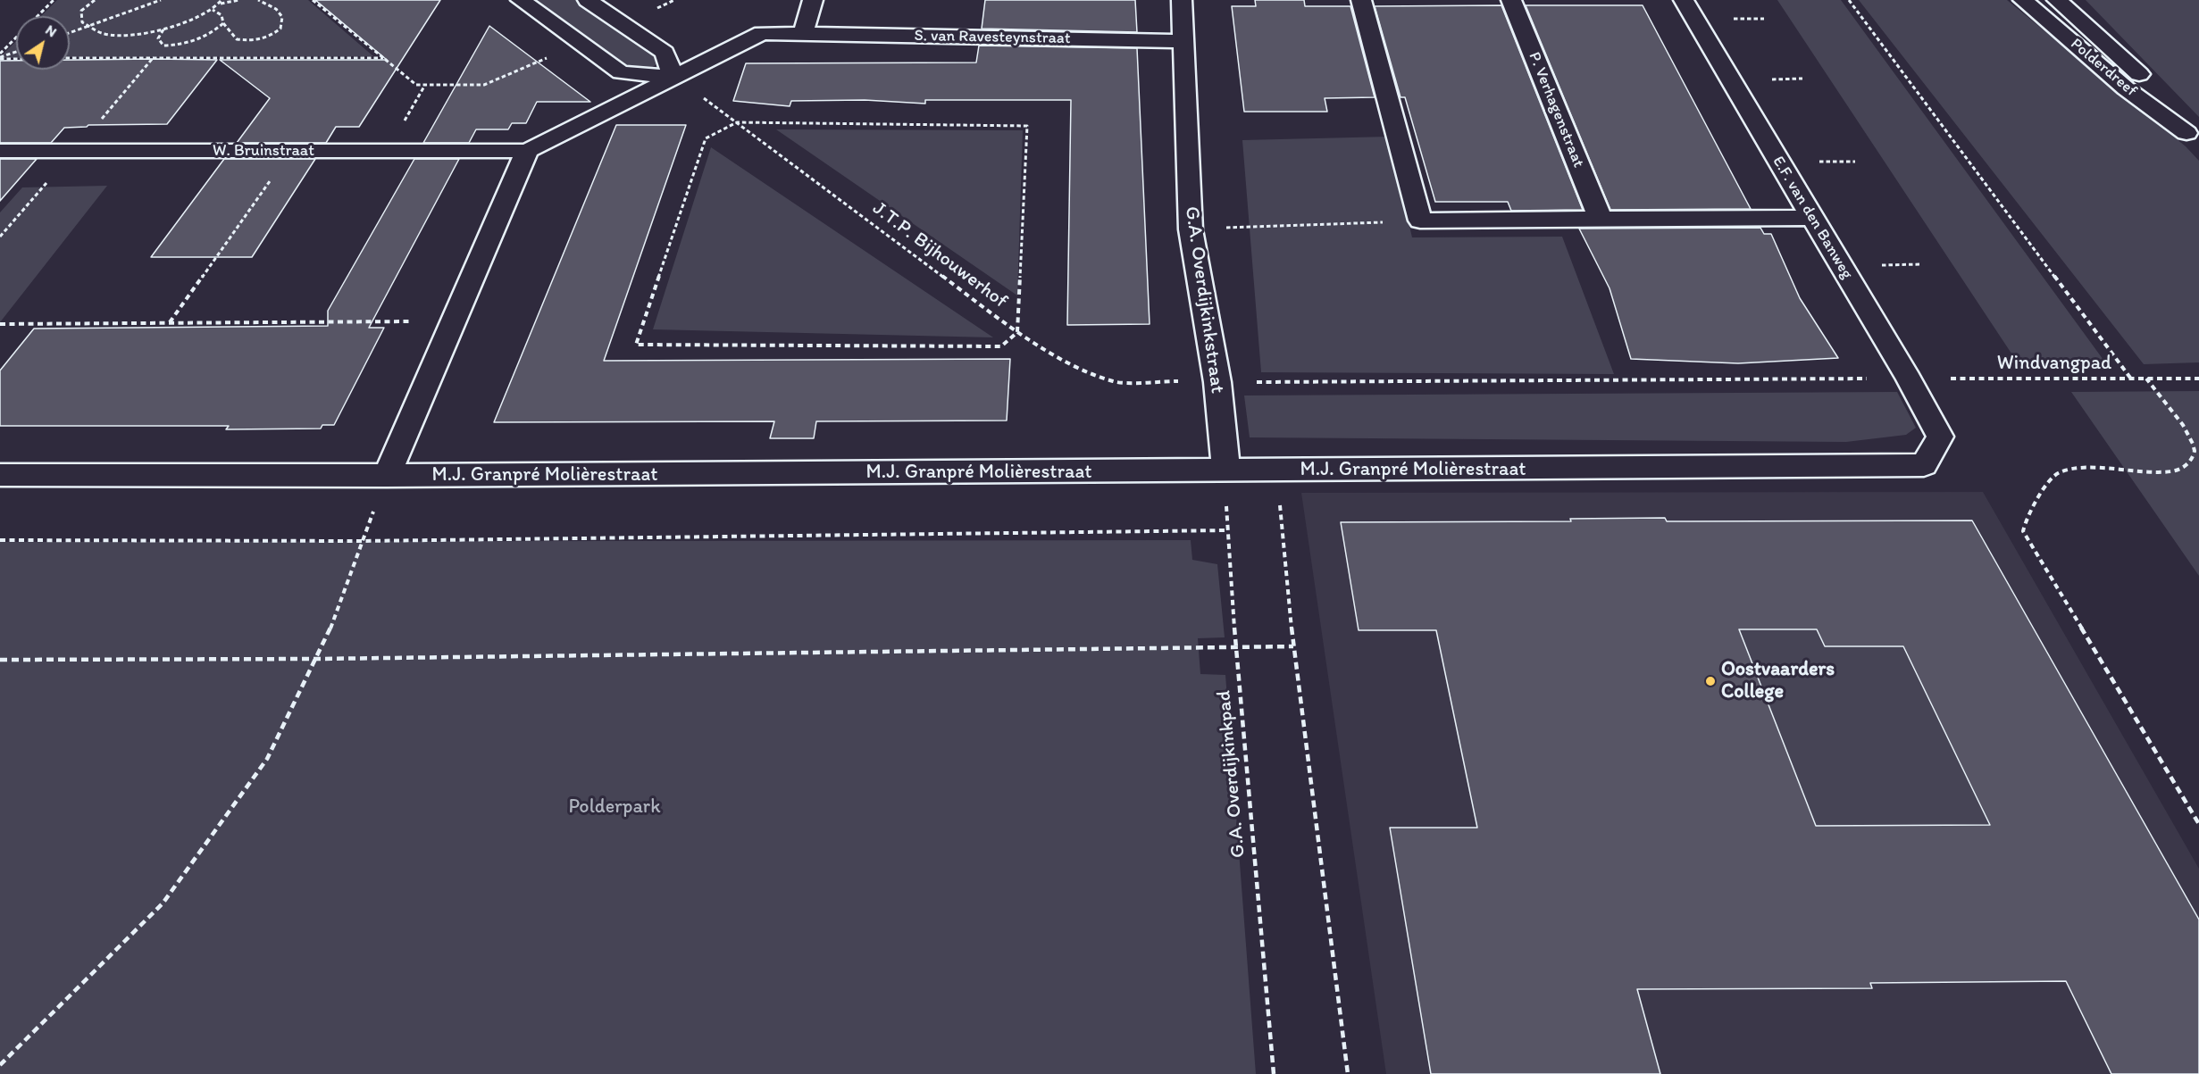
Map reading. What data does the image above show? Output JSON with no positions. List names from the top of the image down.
{
  "streets": {
    "street": [
      "S. van Ravesteynstraat",
      "Polderdreef",
      "P. Verhagenstraat",
      "W. Bruinstraat",
      "E.F. van den Banweg",
      "G.A. Overdijkinkstraat",
      "M.J. Granpré Molièrestraat"
    ],
    "path": ["J.T.P. Bijhouwerhof", "Windvangpad", "G.A. Overdijkinkpad"]
  },
  "crossings": [
    ["S. van Ravesteynstraat", "W. Bruinstraat"],
    ["S. van Ravesteynstraat", "J.T.P. Bijhouwerhof"],
    ["S. van Ravesteynstraat", "G.A. Overdijkinkstraat"],
    ["W. Bruinstraat", "J.T.P. Bijhouwerhof"],
    ["E.F. van den Banweg", "Windvangpad"],
    ["E.F. van den Banweg", "M.J. Granpré Molièrestraat"],
    ["J.T.P. Bijhouwerhof", "G.A. Overdijkinkstraat"],
    ["J.T.P. Bijhouwerhof", "Windvangpad"],
    ["G.A. Overdijkinkstraat", "Windvangpad"],
    ["G.A. Overdijkinkstraat", "M.J. Granpré Molièrestraat"],
    ["G.A. Overdijkinkstraat", "G.A. Overdijkinkpad"],
    ["M.J. Granpré Molièrestraat", "G.A. Overdijkinkpad"]
  ],
  "parks": ["Polderpark"],
  "places": ["Oostvaarders College"],
  "north": "top right"
}
